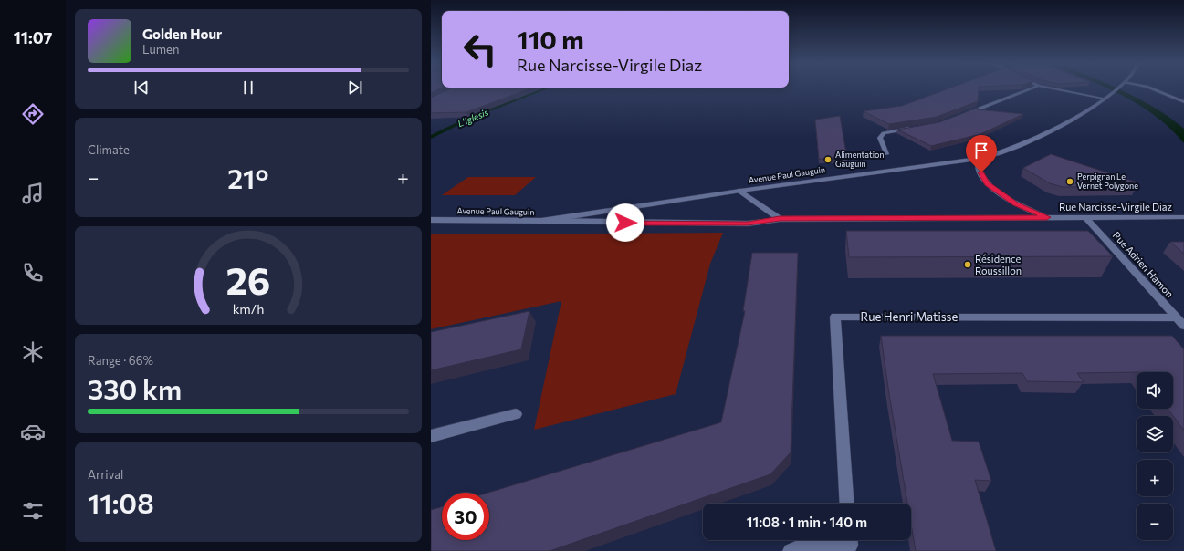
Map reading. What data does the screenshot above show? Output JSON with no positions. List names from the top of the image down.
{
  "streets": {
    "street": [
      "Avenue Paul Gauguin",
      "Rue Narcisse-Virgile Diaz",
      "Rue Adrien Hamon",
      "Rue Henri Matisse"
    ]
  },
  "crossings": [
    ["Avenue Paul Gauguin", "Rue Narcisse-Virgile Diaz"],
    ["Rue Narcisse-Virgile Diaz", "Rue Adrien Hamon"],
    ["Rue Adrien Hamon", "Rue Henri Matisse"]
  ],
  "water": ["L'Iglesis"],
  "places": ["Alimentation Gauguin", "Perpignan Le Vernet Polygone", "Résidence Roussillon"],
  "page": {
    "tabs": "11:07",
    "turn": ["110 m", "Rue Narcisse-Virgile Diaz"],
    "song": ["Golden Hour", "Lumen"],
    "tile": [
      "Climate",
      ["Range · 66%", "330 km"],
      ["Arrival", "11:08"]
    ],
    "heat": ["−", "21°", "+"],
    "map_buttons": ["+", "−"],
    "limit": "30",
    "trip": "11:08 · 1 min · 140 m",
    "gauge": ["26", "km/h"]
  }
}
